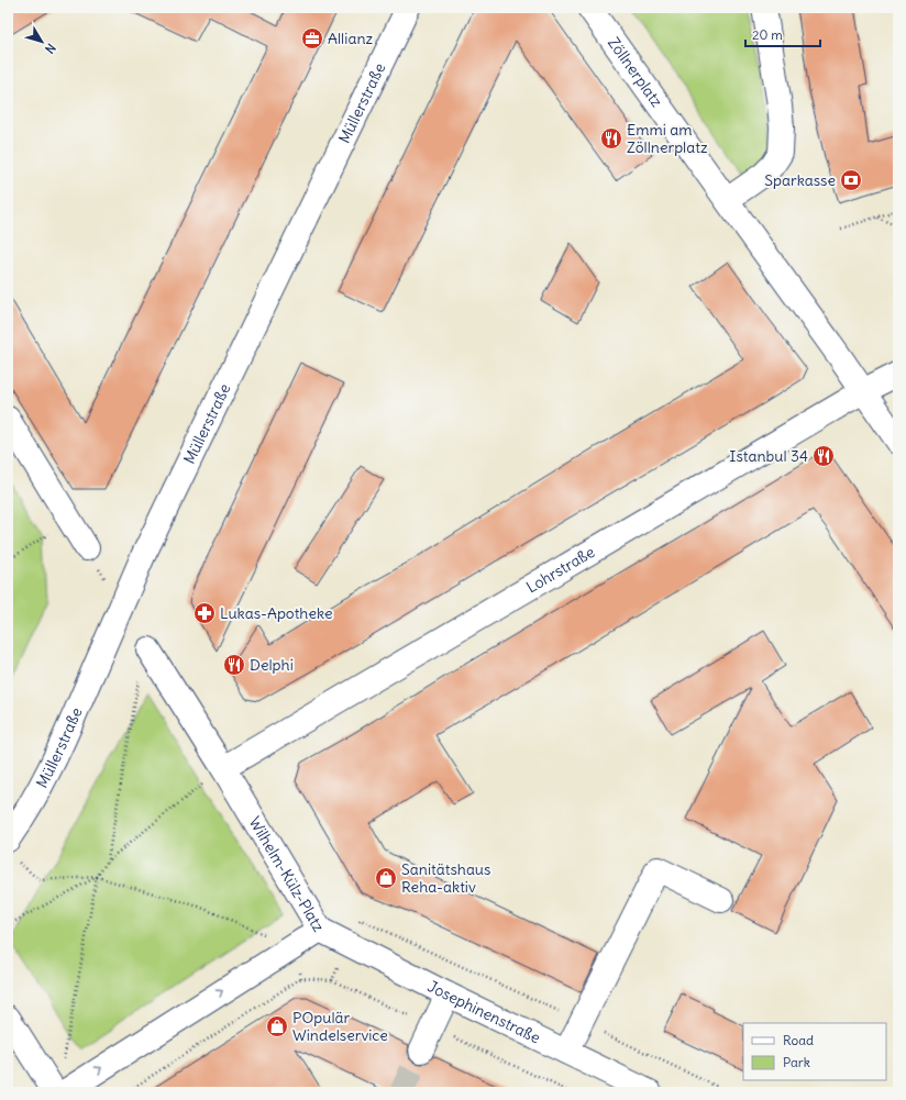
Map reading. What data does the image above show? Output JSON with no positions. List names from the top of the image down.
{
  "streets": {
    "street": [
      "Zöllnerplatz",
      "Müllerstraße",
      "Lohrstraße",
      "Wilhelm-Külz-Platz",
      "Josephinenstraße"
    ]
  },
  "crossings": [
    ["Zöllnerplatz", "Lohrstraße"],
    ["Lohrstraße", "Wilhelm-Külz-Platz"],
    ["Wilhelm-Külz-Platz", "Josephinenstraße"]
  ],
  "one_way": ["Wilhelm-Külz-Platz"],
  "places": {
    "office": ["Allianz"],
    "restaurant": ["Emmi am Zöllnerplatz", "Istanbul 34", "Delphi"],
    "bank": ["Sparkasse"],
    "pharmacy": ["Lukas-Apotheke"],
    "shop": ["Sanitätshaus Reha-aktiv", "POpulär Windelservice"]
  },
  "legend": ["Road", "Park"],
  "scale_bar": "20 m",
  "north": "bottom right"
}
